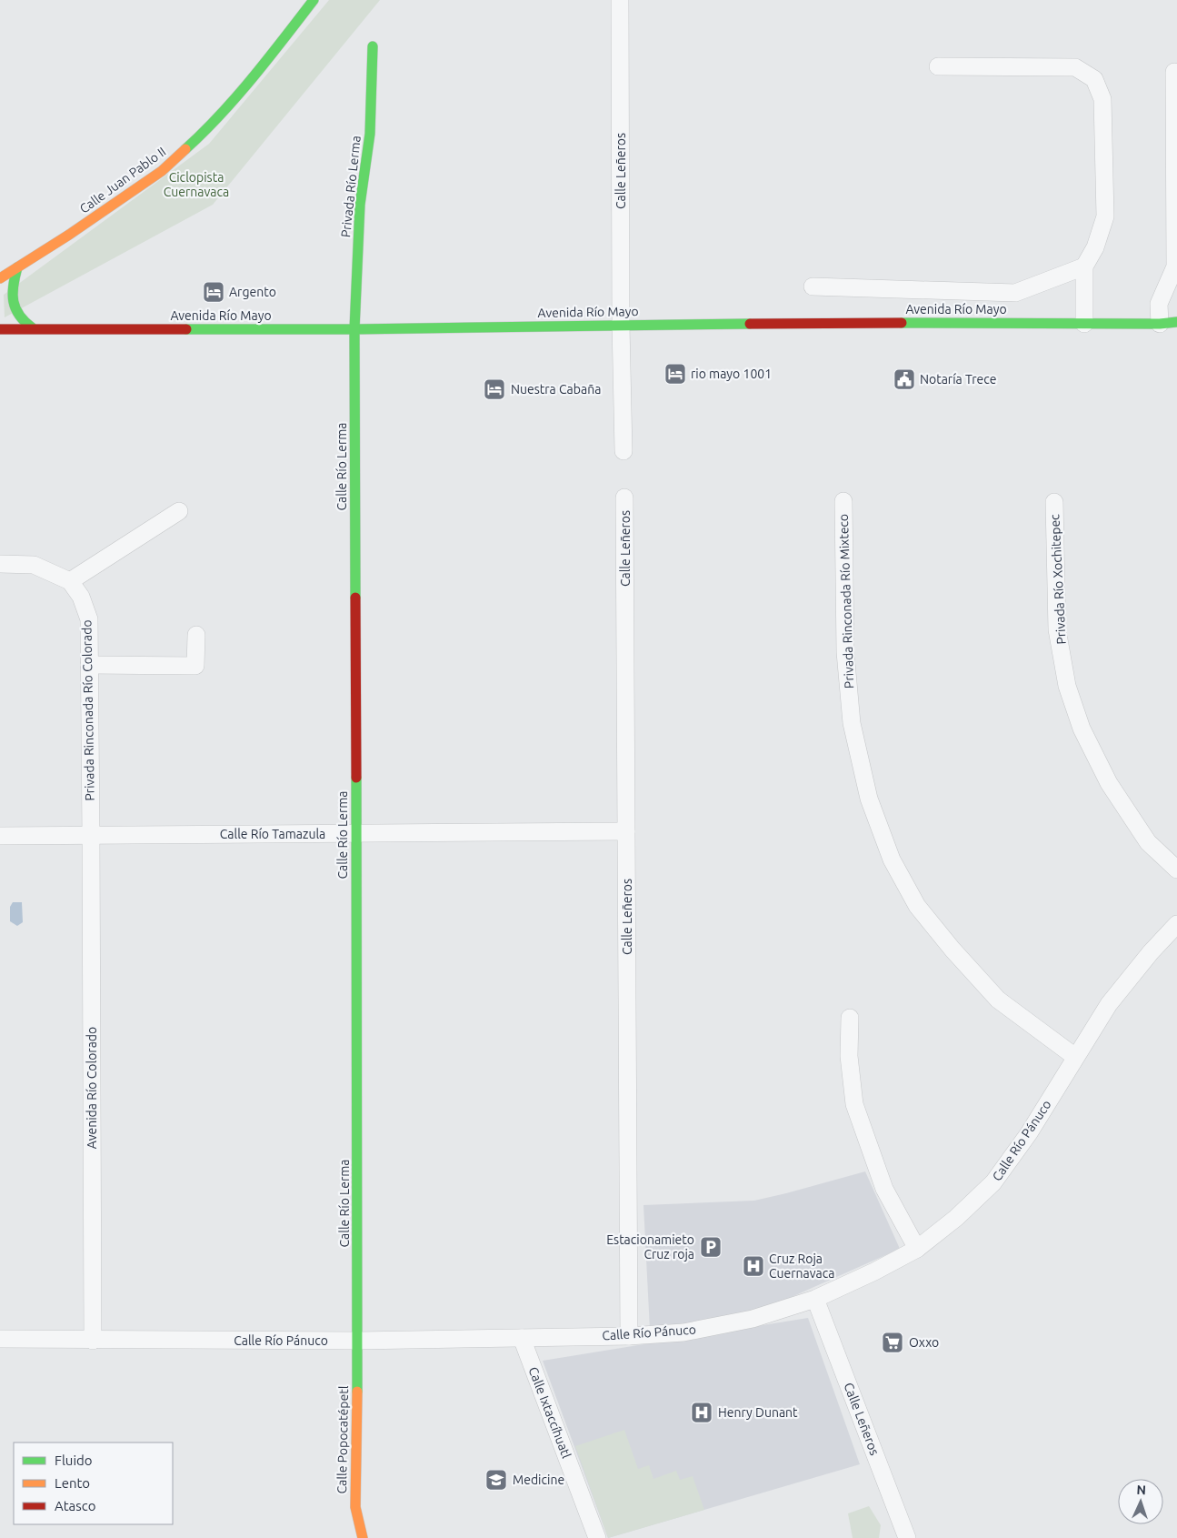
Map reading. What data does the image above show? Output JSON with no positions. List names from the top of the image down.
{
  "streets": {
    "street": [
      "Calle Leñeros",
      "Calle Juan Pablo II",
      "Privada Río Lerma",
      "Avenida Río Mayo",
      "Calle Río Lerma",
      "Privada Río Xochitepec",
      "Privada Rinconada Río Mixteco",
      "Privada Rinconada Río Colorado",
      "Calle Río Tamazula",
      "Avenida Río Colorado",
      "Calle Río Pánuco",
      "Calle Ixtaccíhuatl",
      "Calle Popocatépetl"
    ]
  },
  "crossings": [
    ["Calle Leñeros", "Avenida Río Mayo"],
    ["Calle Leñeros", "Calle Río Tamazula"],
    ["Calle Leñeros", "Calle Río Pánuco"],
    ["Privada Río Lerma", "Avenida Río Mayo"],
    ["Privada Río Lerma", "Calle Río Lerma"],
    ["Avenida Río Mayo", "Calle Río Lerma"],
    ["Calle Río Lerma", "Calle Río Tamazula"],
    ["Calle Río Lerma", "Calle Río Pánuco"],
    ["Calle Río Lerma", "Calle Popocatépetl"],
    ["Privada Rinconada Río Mixteco", "Calle Río Pánuco"],
    ["Privada Rinconada Río Colorado", "Calle Río Tamazula"],
    ["Privada Rinconada Río Colorado", "Avenida Río Colorado"],
    ["Calle Río Tamazula", "Avenida Río Colorado"],
    ["Avenida Río Colorado", "Calle Río Pánuco"],
    ["Calle Río Pánuco", "Calle Ixtaccíhuatl"],
    ["Calle Río Pánuco", "Calle Popocatépetl"]
  ],
  "parks": ["Ciclopista Cuernavaca"],
  "places": {
    "hotel": ["Argento", "rio mayo 1001", "Nuestra Cabaña"],
    "public building": ["Notaría Trece"],
    "parking": ["Estacionamieto Cruz roja"],
    "hospital": ["Cruz Roja Cuernavaca", "Henry Dunant"],
    "supermarket": ["Oxxo"],
    "school or university": ["Medicine"]
  },
  "legend": ["Fluido", "Lento", "Atasco"],
  "north": "top"
}
